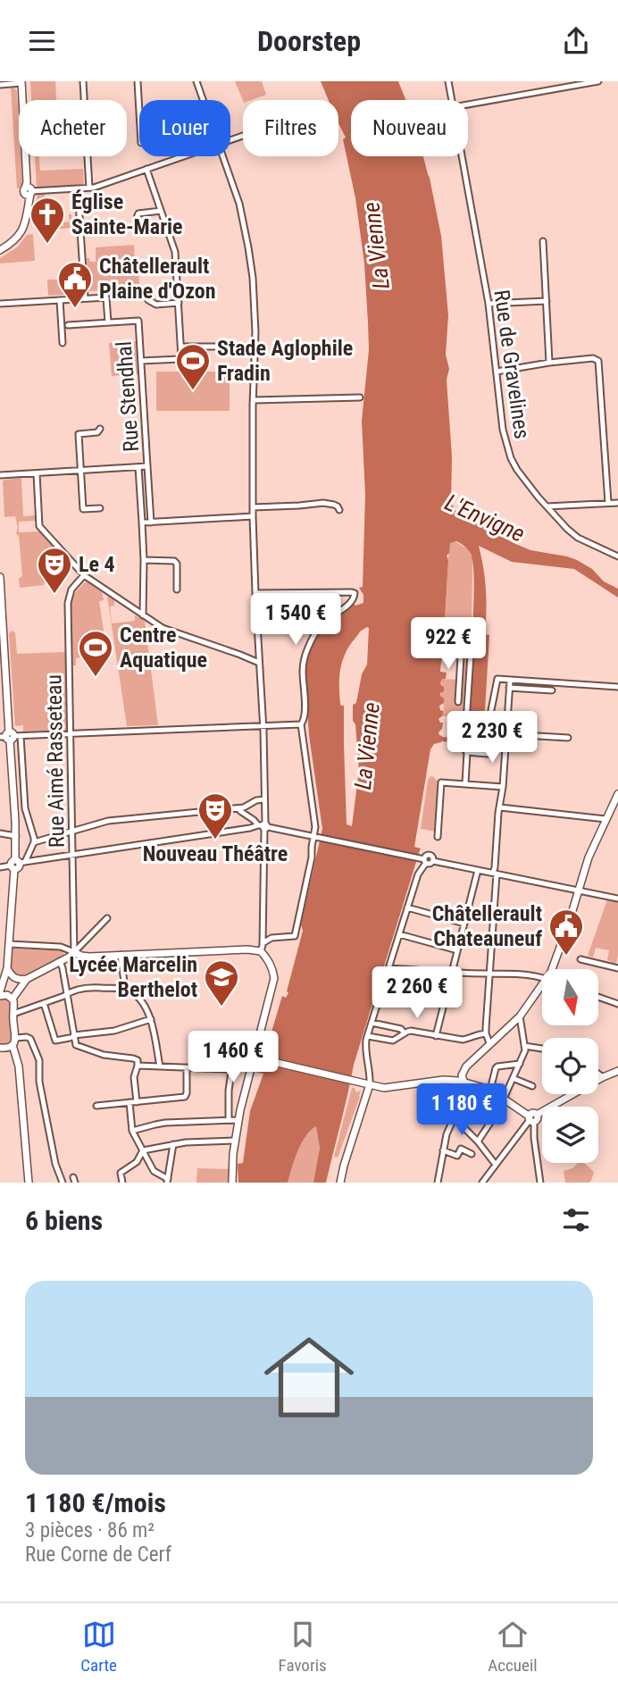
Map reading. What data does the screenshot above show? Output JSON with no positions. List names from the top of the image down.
{
  "streets": {
    "street": ["Rue de Gravelines", "Rue Stendhal", "Rue Aimé Rasseteau"]
  },
  "water": ["La Vienne", "L'Envigne"],
  "places": {
    "church": ["Église Sainte-Marie"],
    "public building": ["Châtellerault Plaine d'Ozon", "Châtellerault Chateauneuf"],
    "sports": ["Stade Aglophile Fradin", "Centre Aquatique"],
    "theatre": ["Le 4", "Nouveau Théâtre"],
    "school or university": ["Lycée Marcelin Berthelot"]
  },
  "north": "bottom",
  "page": {
    "header": "Doorstep",
    "chip": [
      "Acheter",
      "Louer",
      "Filtres",
      "Nouveau"
    ],
    "price": [
      "1 540 €",
      "922 €",
      "2 230 €",
      "2 260 €",
      "1 460 €",
      "1 180 €"
    ],
    "heading": "6 biens",
    "list": [
      {
        "name": "1 180 €/mois",
        "note": "3 pièces · 86 m² · Rue Corne de Cerf"
      }
    ],
    "tabs": ["Carte", "Favoris", "Accueil"]
  }
}
